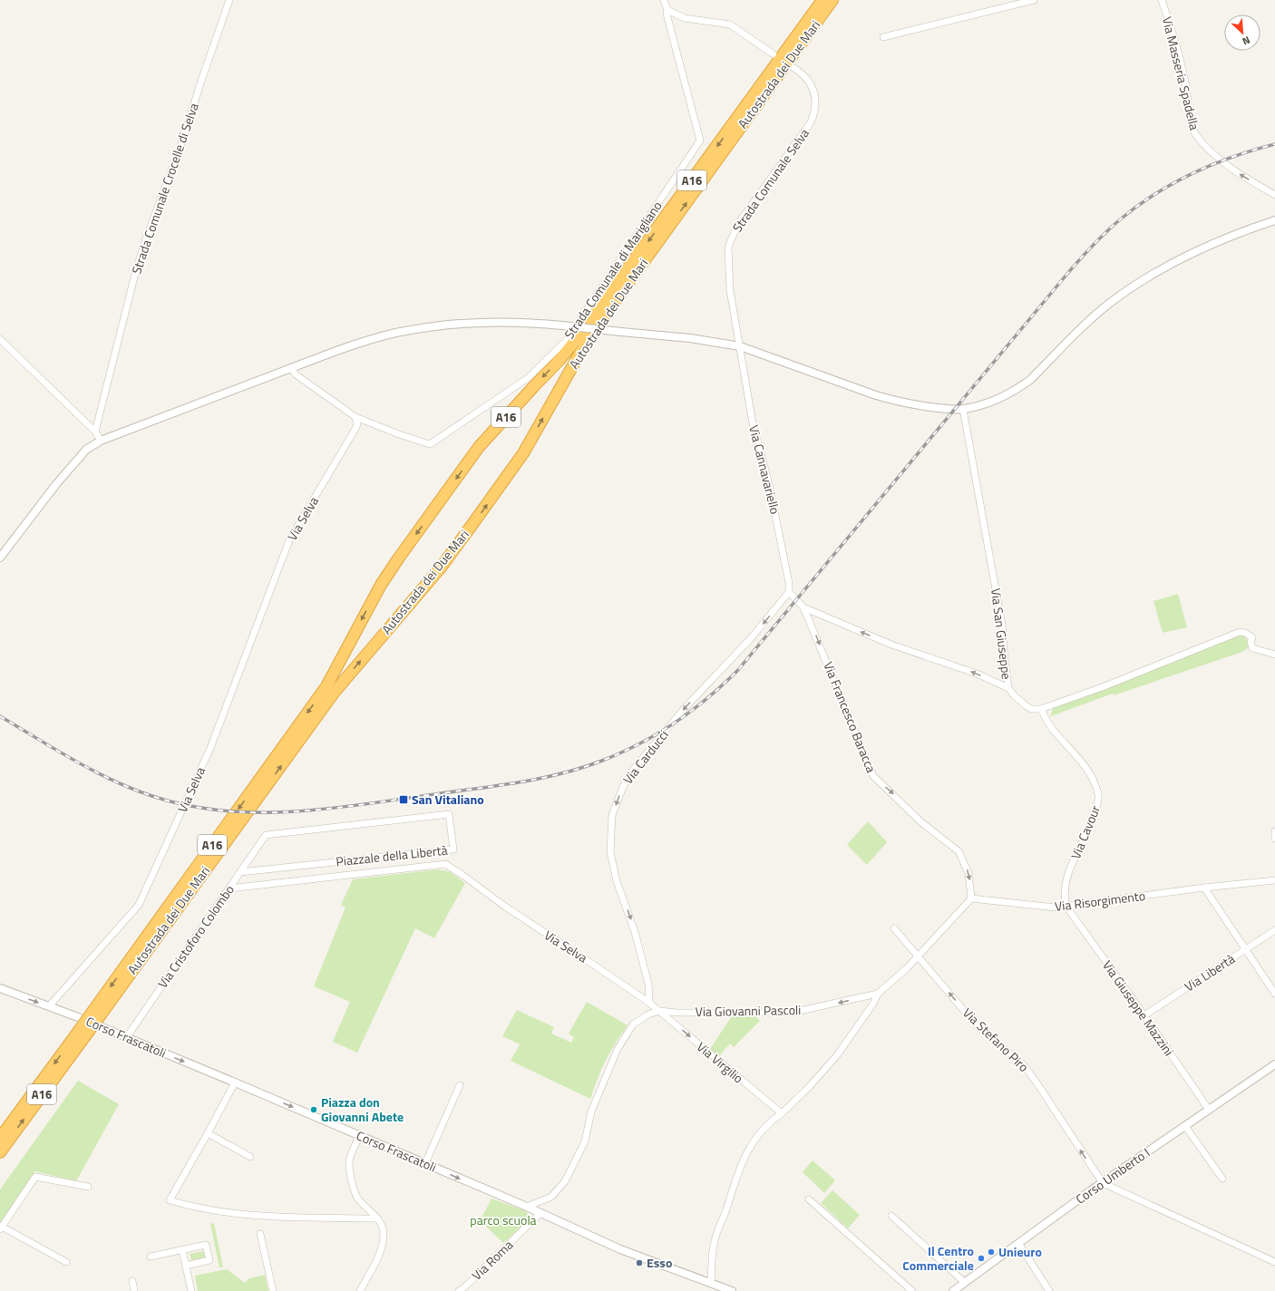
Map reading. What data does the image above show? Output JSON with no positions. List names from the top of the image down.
{
  "streets": {
    "highway": ["Autostrada dei Due Mari", "A16"],
    "street": [
      "Via Masseria Spadella",
      "Strada Comunale Selva",
      "Strada Comunale Crocelle di Selva",
      "Strada Comunale di Marigliano",
      "Via Cannavariello",
      "Via Selva",
      "Via San Giuseppe",
      "Via Francesco Baracca",
      "Via Carducci",
      "Via Cavour",
      "Piazzale della Libertà",
      "Via Risorgimento",
      "Via Cristoforo Colombo",
      "Via Libertà",
      "Via Giuseppe Mazzini",
      "Via Giovanni Pascoli",
      "Corso Frascatoli",
      "Via Stefano Piro",
      "Via Virgilio",
      "Corso Umberto I",
      "Via Roma"
    ]
  },
  "crossings": [
    ["Strada Comunale Selva", "Via Cannavariello"],
    ["Strada Comunale di Marigliano", "Via Selva"],
    ["Via Cannavariello", "Via Francesco Baracca"],
    ["Via Cannavariello", "Via Carducci"],
    ["Via Selva", "Via Carducci"],
    ["Via Selva", "Via Cristoforo Colombo"],
    ["Via Selva", "Via Giovanni Pascoli"],
    ["Via Selva", "Corso Frascatoli"],
    ["Via Selva", "Via Virgilio"],
    ["Via San Giuseppe", "Via Cavour"],
    ["Via Francesco Baracca", "Via Carducci"],
    ["Via Francesco Baracca", "Via Risorgimento"],
    ["Via Cavour", "Via Risorgimento"],
    ["Via Cavour", "Via Giuseppe Mazzini"],
    ["Piazzale della Libertà", "Via Cristoforo Colombo"],
    ["Via Risorgimento", "Via Giuseppe Mazzini"],
    ["Via Cristoforo Colombo", "Corso Frascatoli"],
    ["Via Libertà", "Via Giuseppe Mazzini"],
    ["Via Giuseppe Mazzini", "Corso Umberto I"],
    ["Via Giovanni Pascoli", "Via Virgilio"],
    ["Corso Frascatoli", "Via Roma"],
    ["Via Stefano Piro", "Corso Umberto I"]
  ],
  "one_way": [
    "Via Masseria Spadella",
    "Via Francesco Baracca",
    "Via Carducci",
    "Via Giovanni Pascoli",
    "Corso Frascatoli",
    "Via Stefano Piro",
    "Via Virgilio"
  ],
  "parks": ["parco scuola"],
  "places": {
    "transit": ["San Vitaliano"],
    "other": [
      "Piazza don Giovanni Abete",
      "Unieuro",
      "Il Centro Commerciale",
      "Esso"
    ]
  },
  "north": "bottom right"
}
